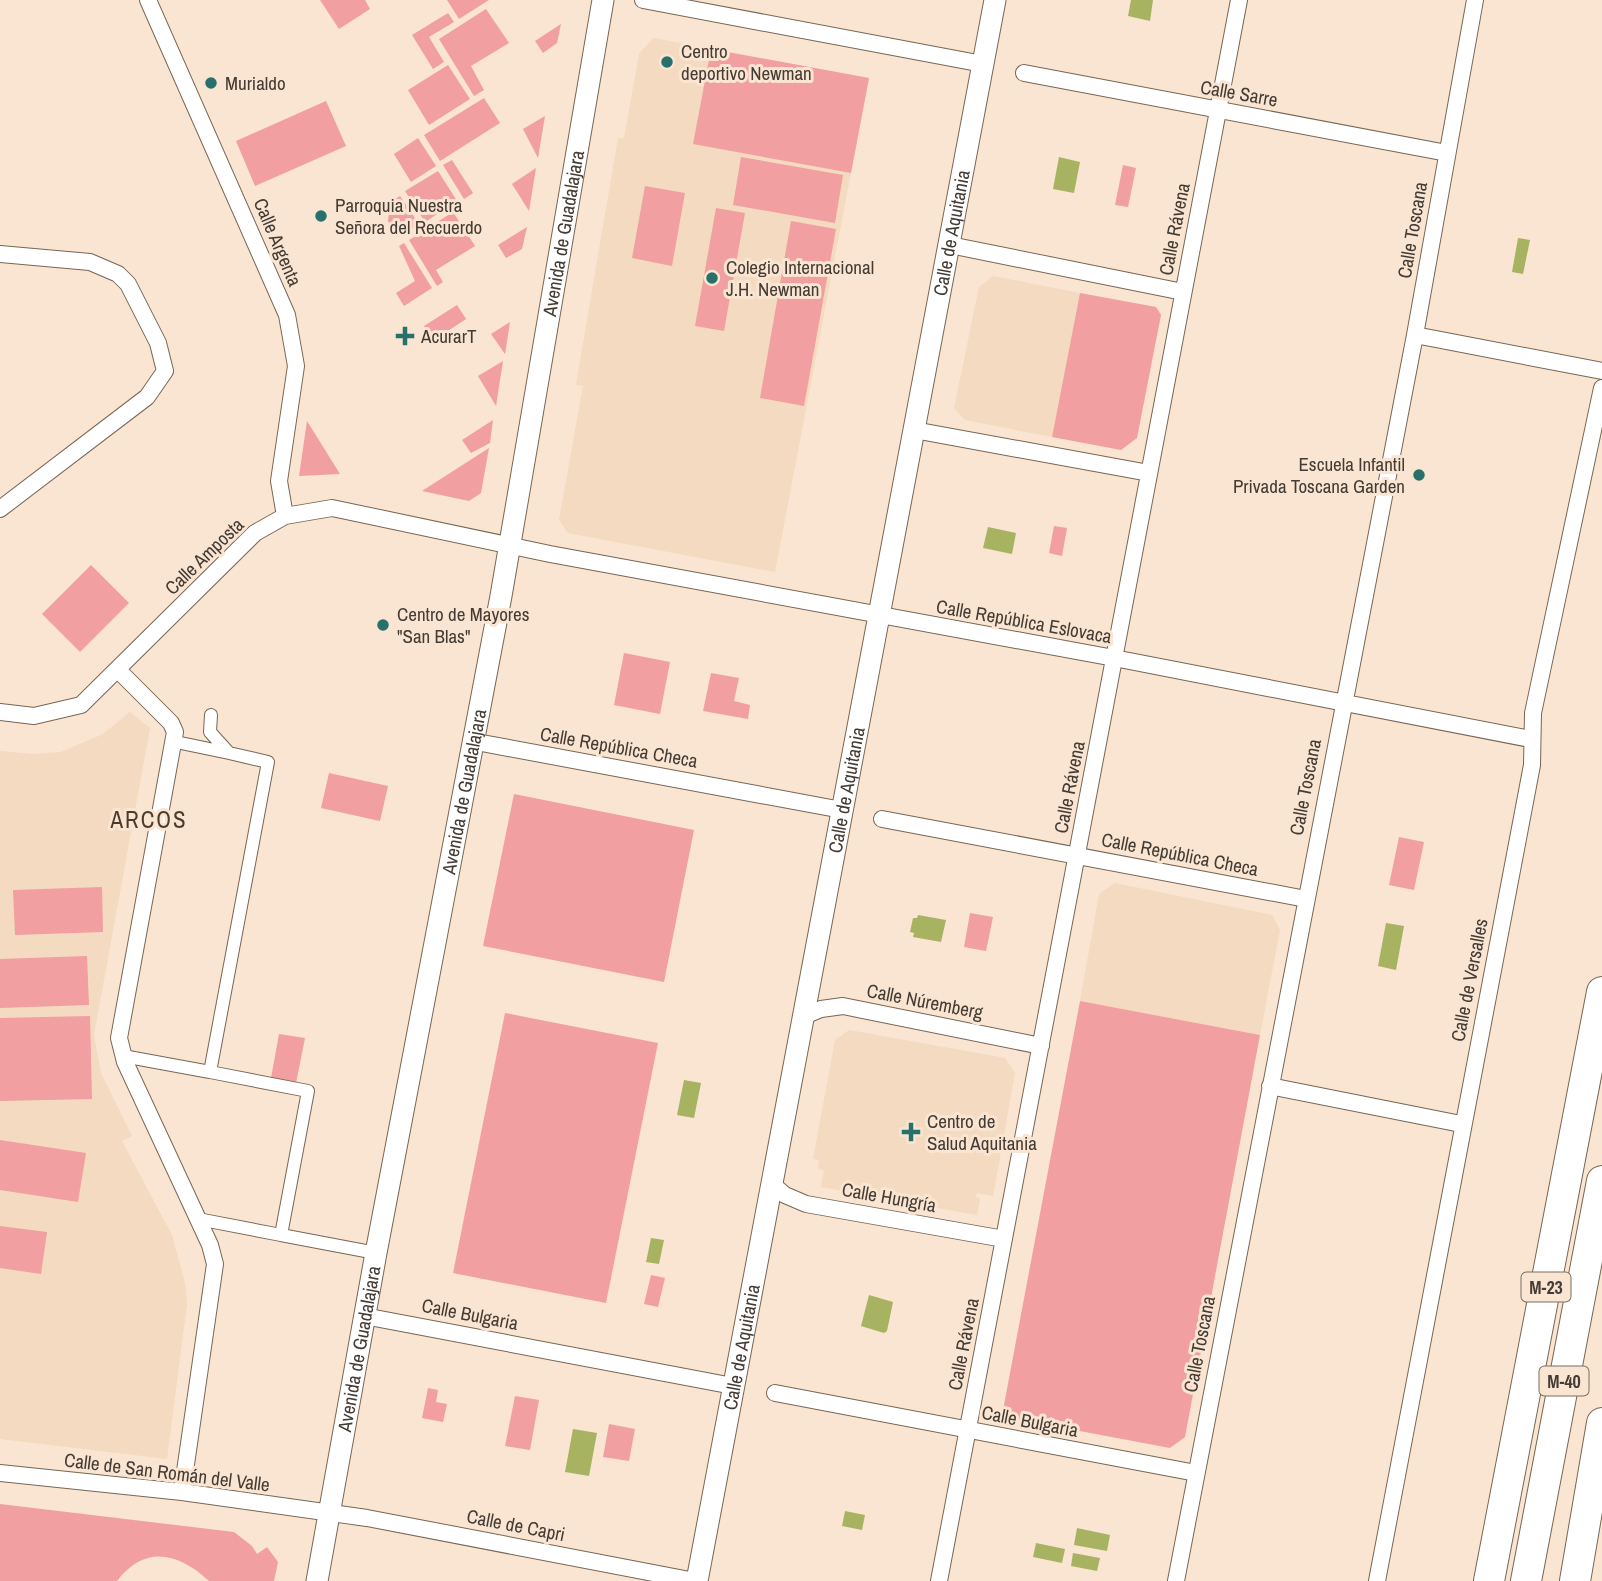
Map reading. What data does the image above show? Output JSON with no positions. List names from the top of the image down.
{
  "streets": {
    "highway": ["M-23", "M-40"],
    "street": [
      "Calle Sarre",
      "Calle Rávena",
      "Calle Toscana",
      "Avenida de Guadalajara",
      "Calle de Aquitania",
      "Calle Argenta",
      "Calle Amposta",
      "Calle República Eslovaca",
      "Calle República Checa",
      "Calle de Versalles",
      "Calle Núremberg",
      "Calle Hungría",
      "Calle Bulgaria",
      "Calle de San Román del Valle",
      "Calle de Capri"
    ]
  },
  "crossings": [
    ["Calle Sarre", "Calle Rávena"],
    ["Calle Sarre", "Calle Toscana"],
    ["Calle Rávena", "Calle República Eslovaca"],
    ["Calle Rávena", "Calle República Checa"],
    ["Calle Rávena", "Calle Núremberg"],
    ["Calle Rávena", "Calle Hungría"],
    ["Calle Rávena", "Calle Bulgaria"],
    ["Calle Toscana", "Calle República Eslovaca"],
    ["Calle Toscana", "Calle República Checa"],
    ["Calle Toscana", "Calle Bulgaria"],
    ["Avenida de Guadalajara", "Calle Amposta"],
    ["Avenida de Guadalajara", "Calle República Eslovaca"],
    ["Avenida de Guadalajara", "Calle República Checa"],
    ["Avenida de Guadalajara", "Calle Bulgaria"],
    ["Avenida de Guadalajara", "Calle de San Román del Valle"],
    ["Avenida de Guadalajara", "Calle de Capri"],
    ["Calle de Aquitania", "Calle República Eslovaca"],
    ["Calle de Aquitania", "Calle República Checa"],
    ["Calle de Aquitania", "Calle Núremberg"],
    ["Calle de Aquitania", "Calle Hungría"],
    ["Calle de Aquitania", "Calle Bulgaria"],
    ["Calle de Aquitania", "Calle de Capri"],
    ["Calle Argenta", "Calle Amposta"],
    ["Calle Amposta", "Calle República Eslovaca"],
    ["Calle República Eslovaca", "Calle de Versalles"],
    ["Calle de San Román del Valle", "Calle de Capri"]
  ],
  "districts": ["ARCOS"],
  "places": {
    "other": [
      "Centro deportivo Newman",
      "Murialdo",
      "Parroquia Nuestra Señora del Recuerdo",
      "Colegio Internacional J.H. Newman",
      "Escuela Infantil Privada Toscana Garden",
      "Centro de Mayores \"San Blas\""
    ],
    "health": ["AcurarT", "Centro de Salud Aquitania"]
  }
}
